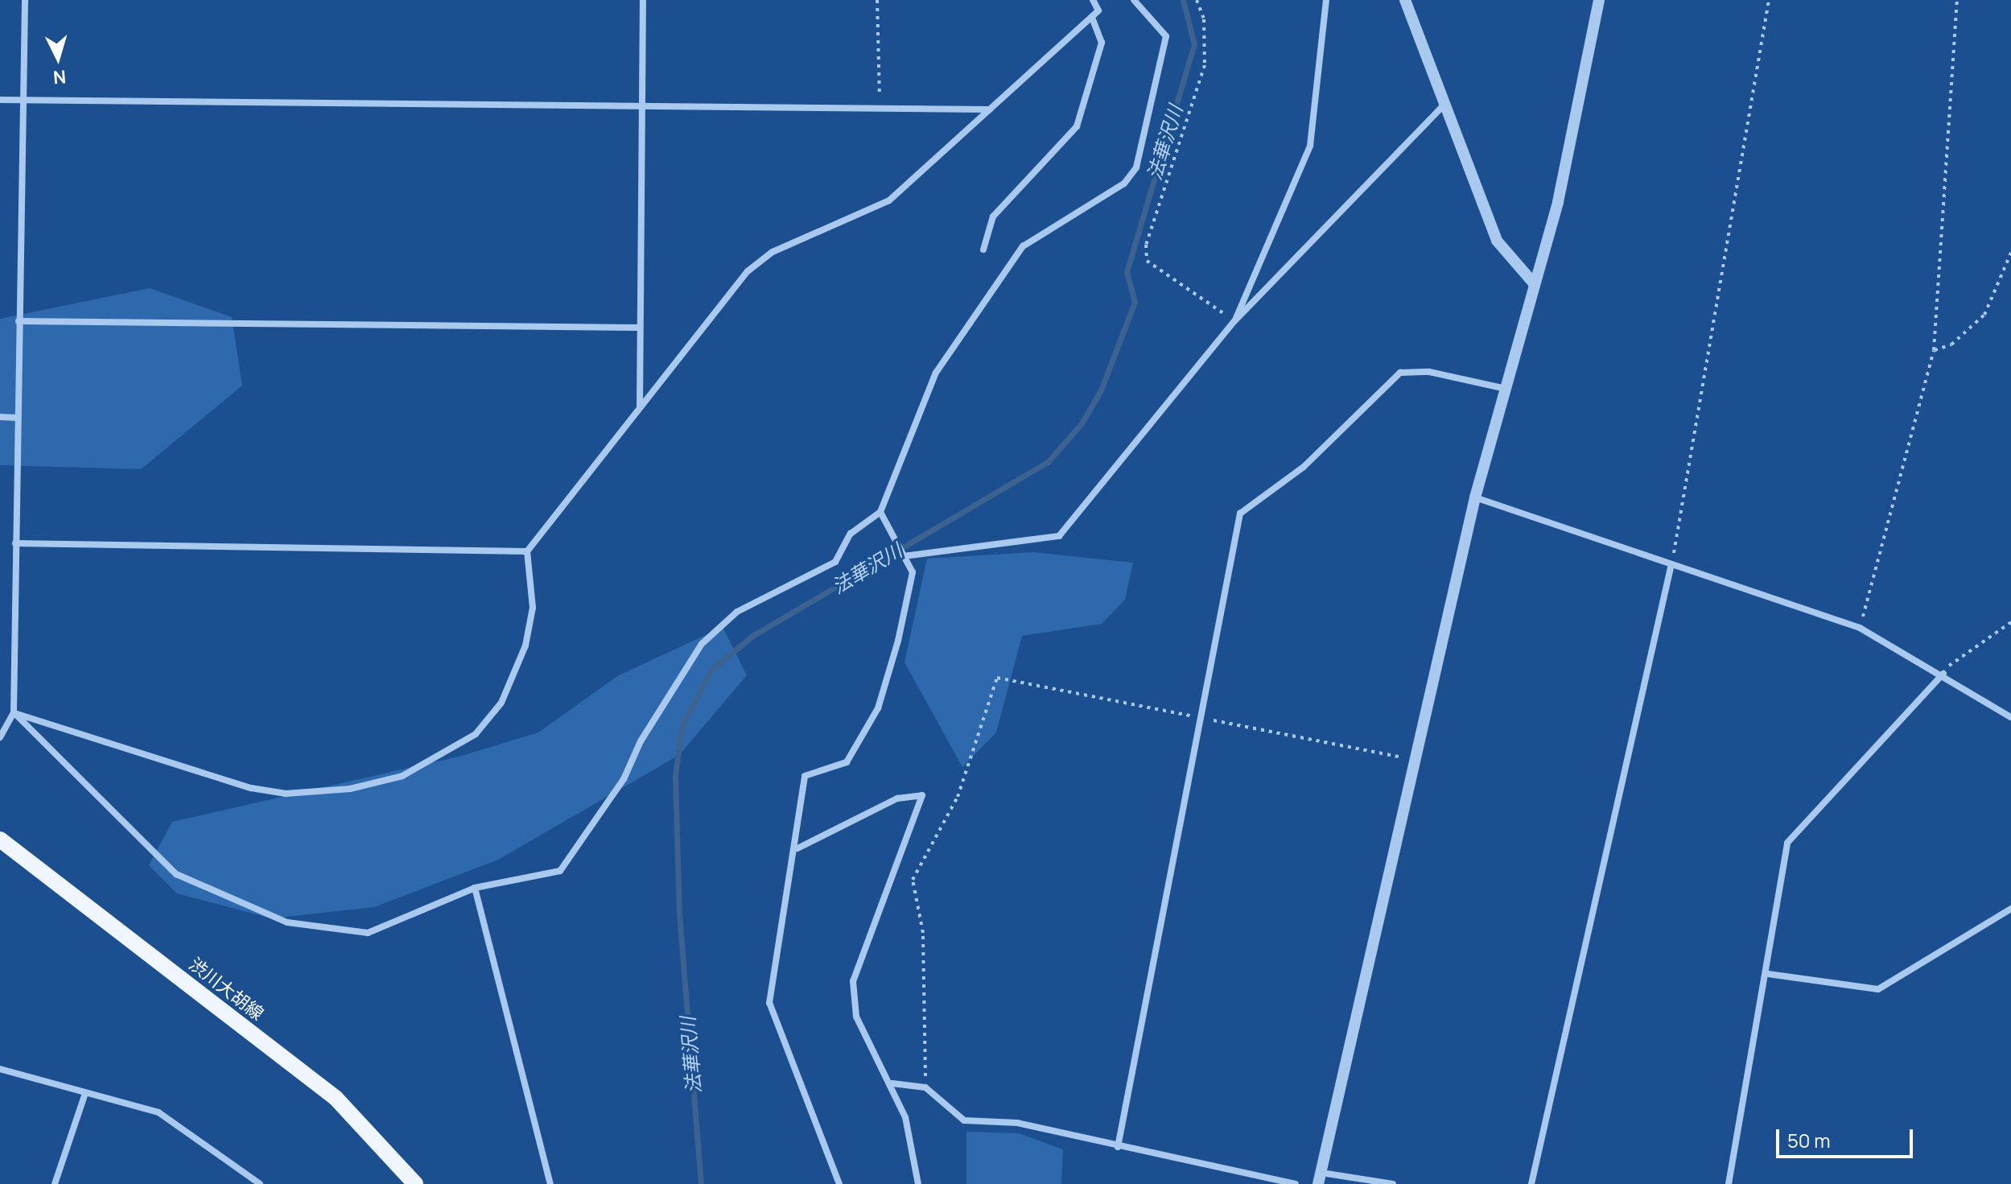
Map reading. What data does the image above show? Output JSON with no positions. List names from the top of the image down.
{
  "streets": {
    "main road": ["渋川大胡線"]
  },
  "water": ["法華沢川"],
  "scale_bar": "50 m",
  "north": "bottom"
}
